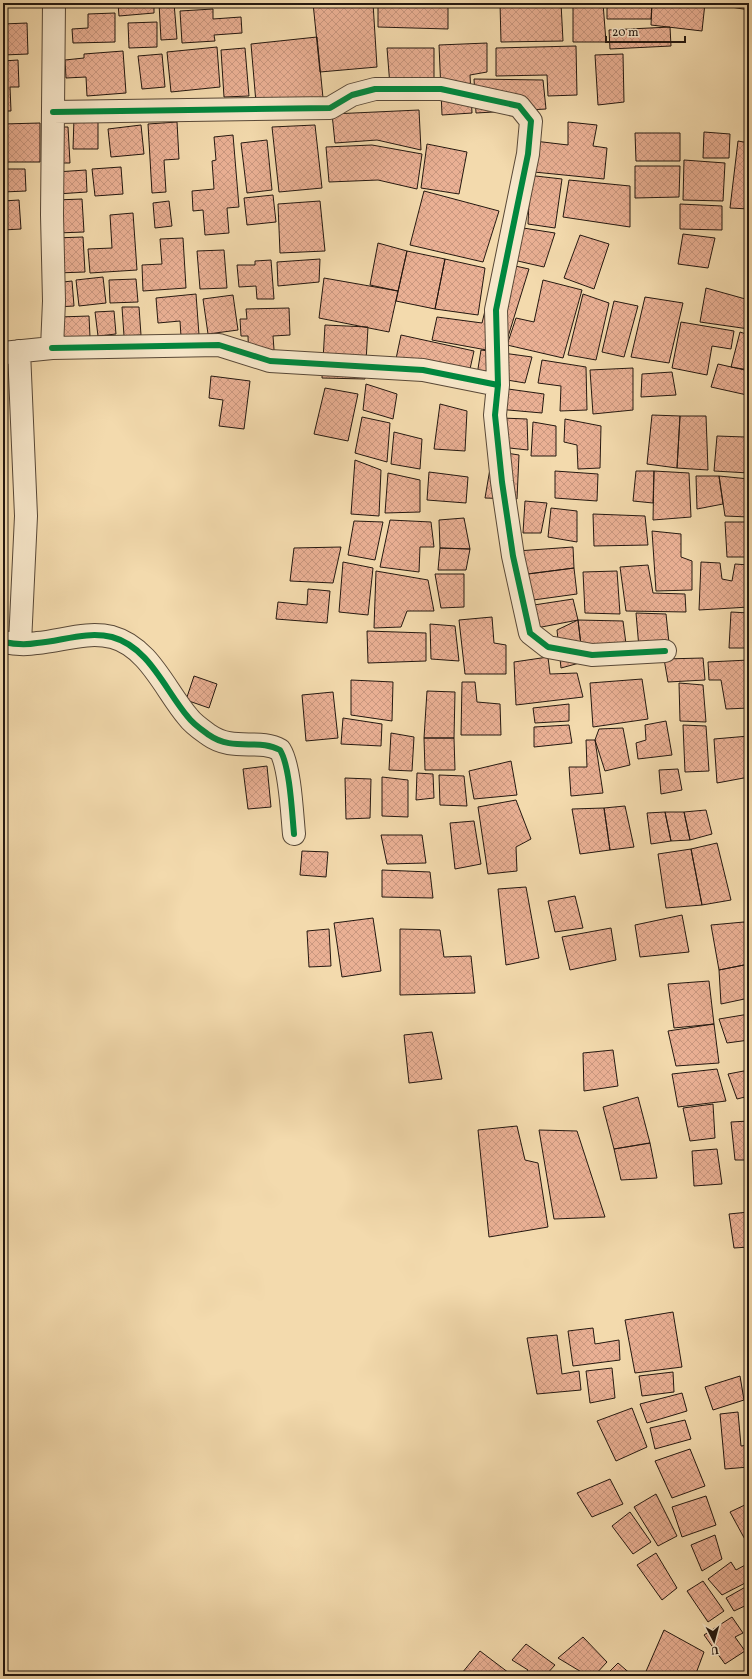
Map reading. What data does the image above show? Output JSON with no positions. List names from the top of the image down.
{
  "scale_bar": "20 m",
  "north": "bottom"
}
